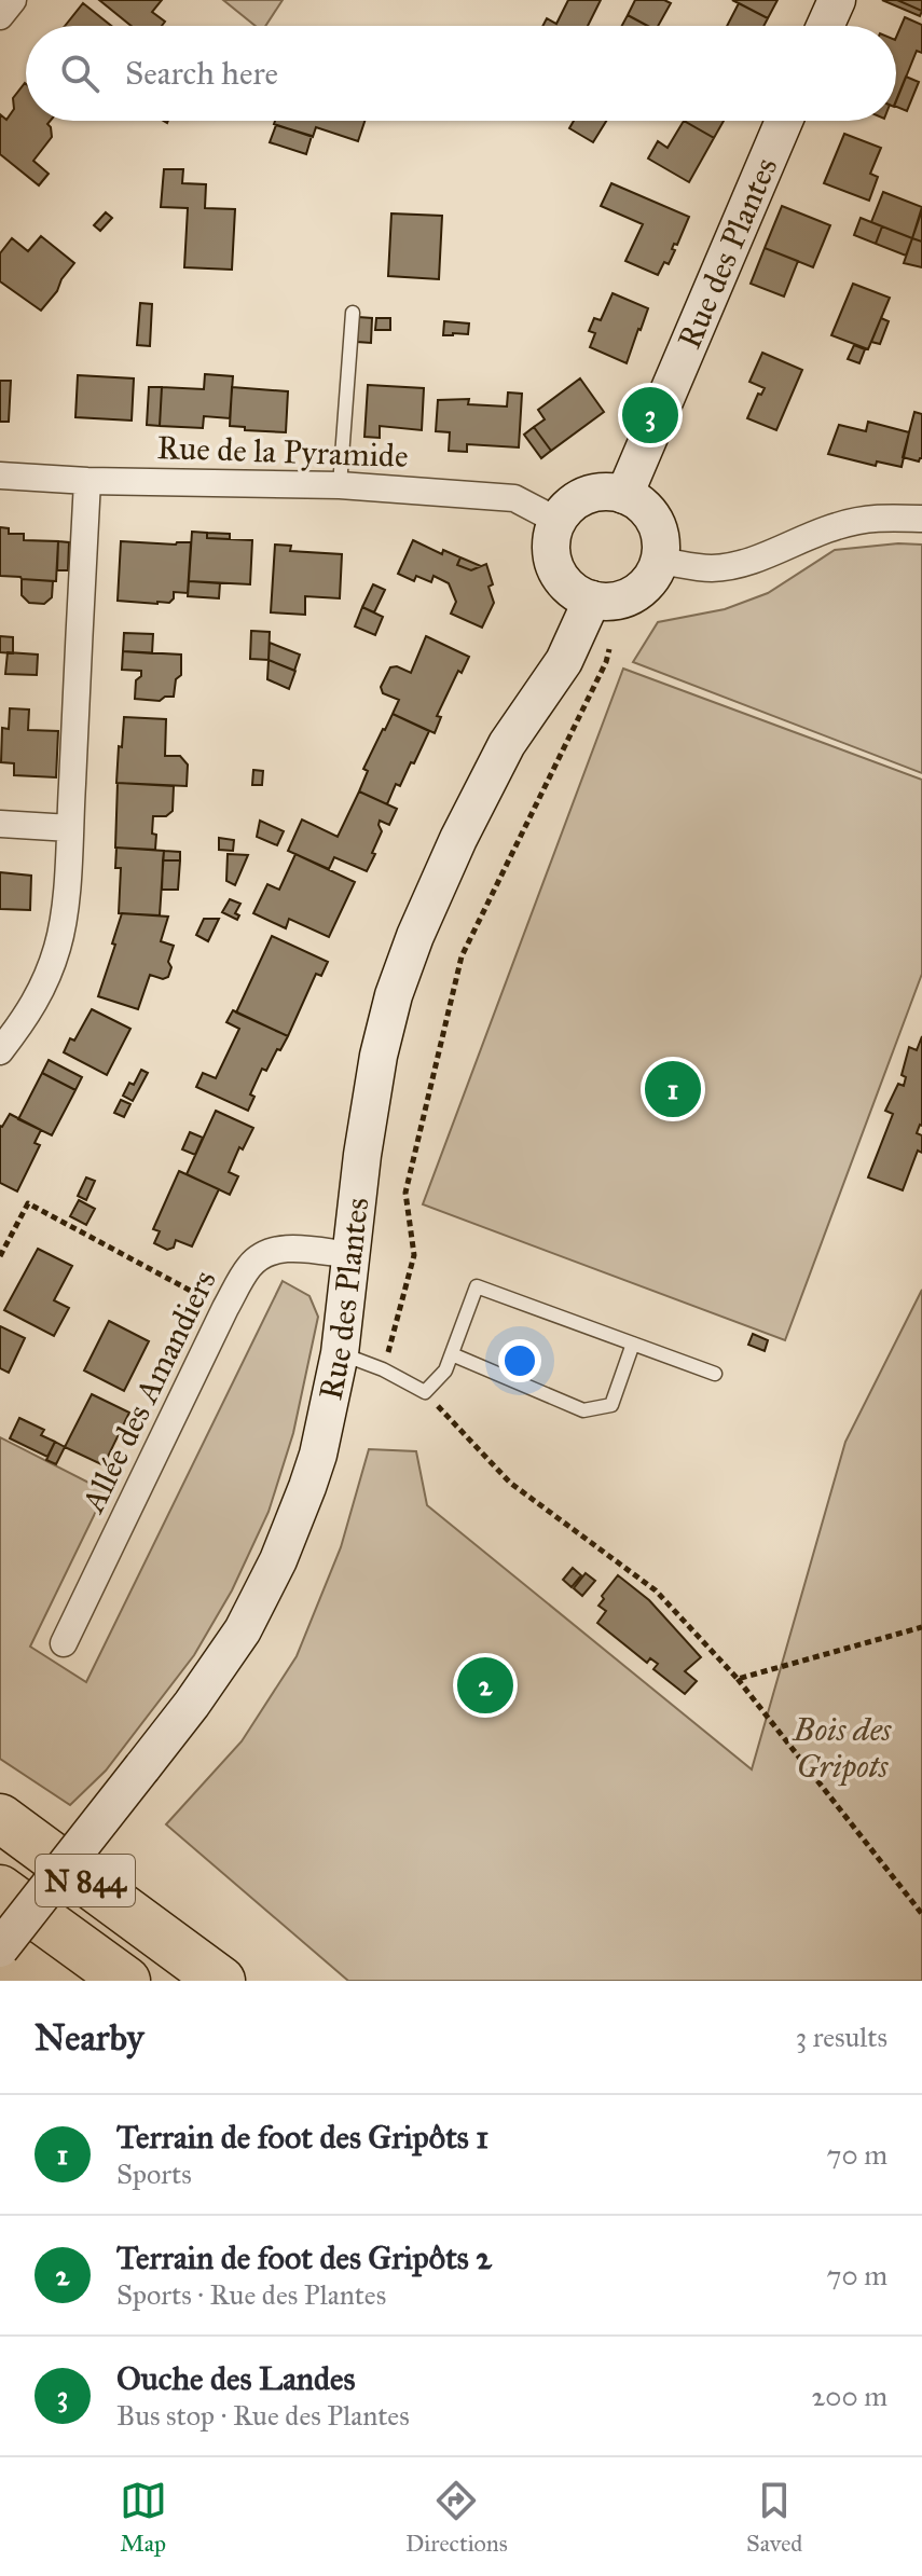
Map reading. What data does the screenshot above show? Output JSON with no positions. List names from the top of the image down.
{
  "streets": {
    "highway": ["N 844"],
    "street": ["Rue des Plantes", "Rue de la Pyramide", "Allée des Amandiers"]
  },
  "crossings": [
    ["Rue des Plantes", "Rue de la Pyramide"],
    ["Rue des Plantes", "Allée des Amandiers"]
  ],
  "parks": ["Bois des Gripots"],
  "page": {
    "search": "Search here",
    "pins": ["3", "1", "2"],
    "heading": ["Nearby", "3 results"],
    "list": [
      {
        "mark": "1",
        "name": "Terrain de foot des Gripôts 1",
        "note": "Sports",
        "value": "70 m"
      },
      {
        "mark": "2",
        "name": "Terrain de foot des Gripôts 2",
        "note": "Sports · Rue des Plantes",
        "value": "70 m"
      },
      {
        "mark": "3",
        "name": "Ouche des Landes",
        "note": "Bus stop · Rue des Plantes",
        "value": "200 m"
      }
    ],
    "nav": ["Map", "Directions", "Saved"]
  }
}
